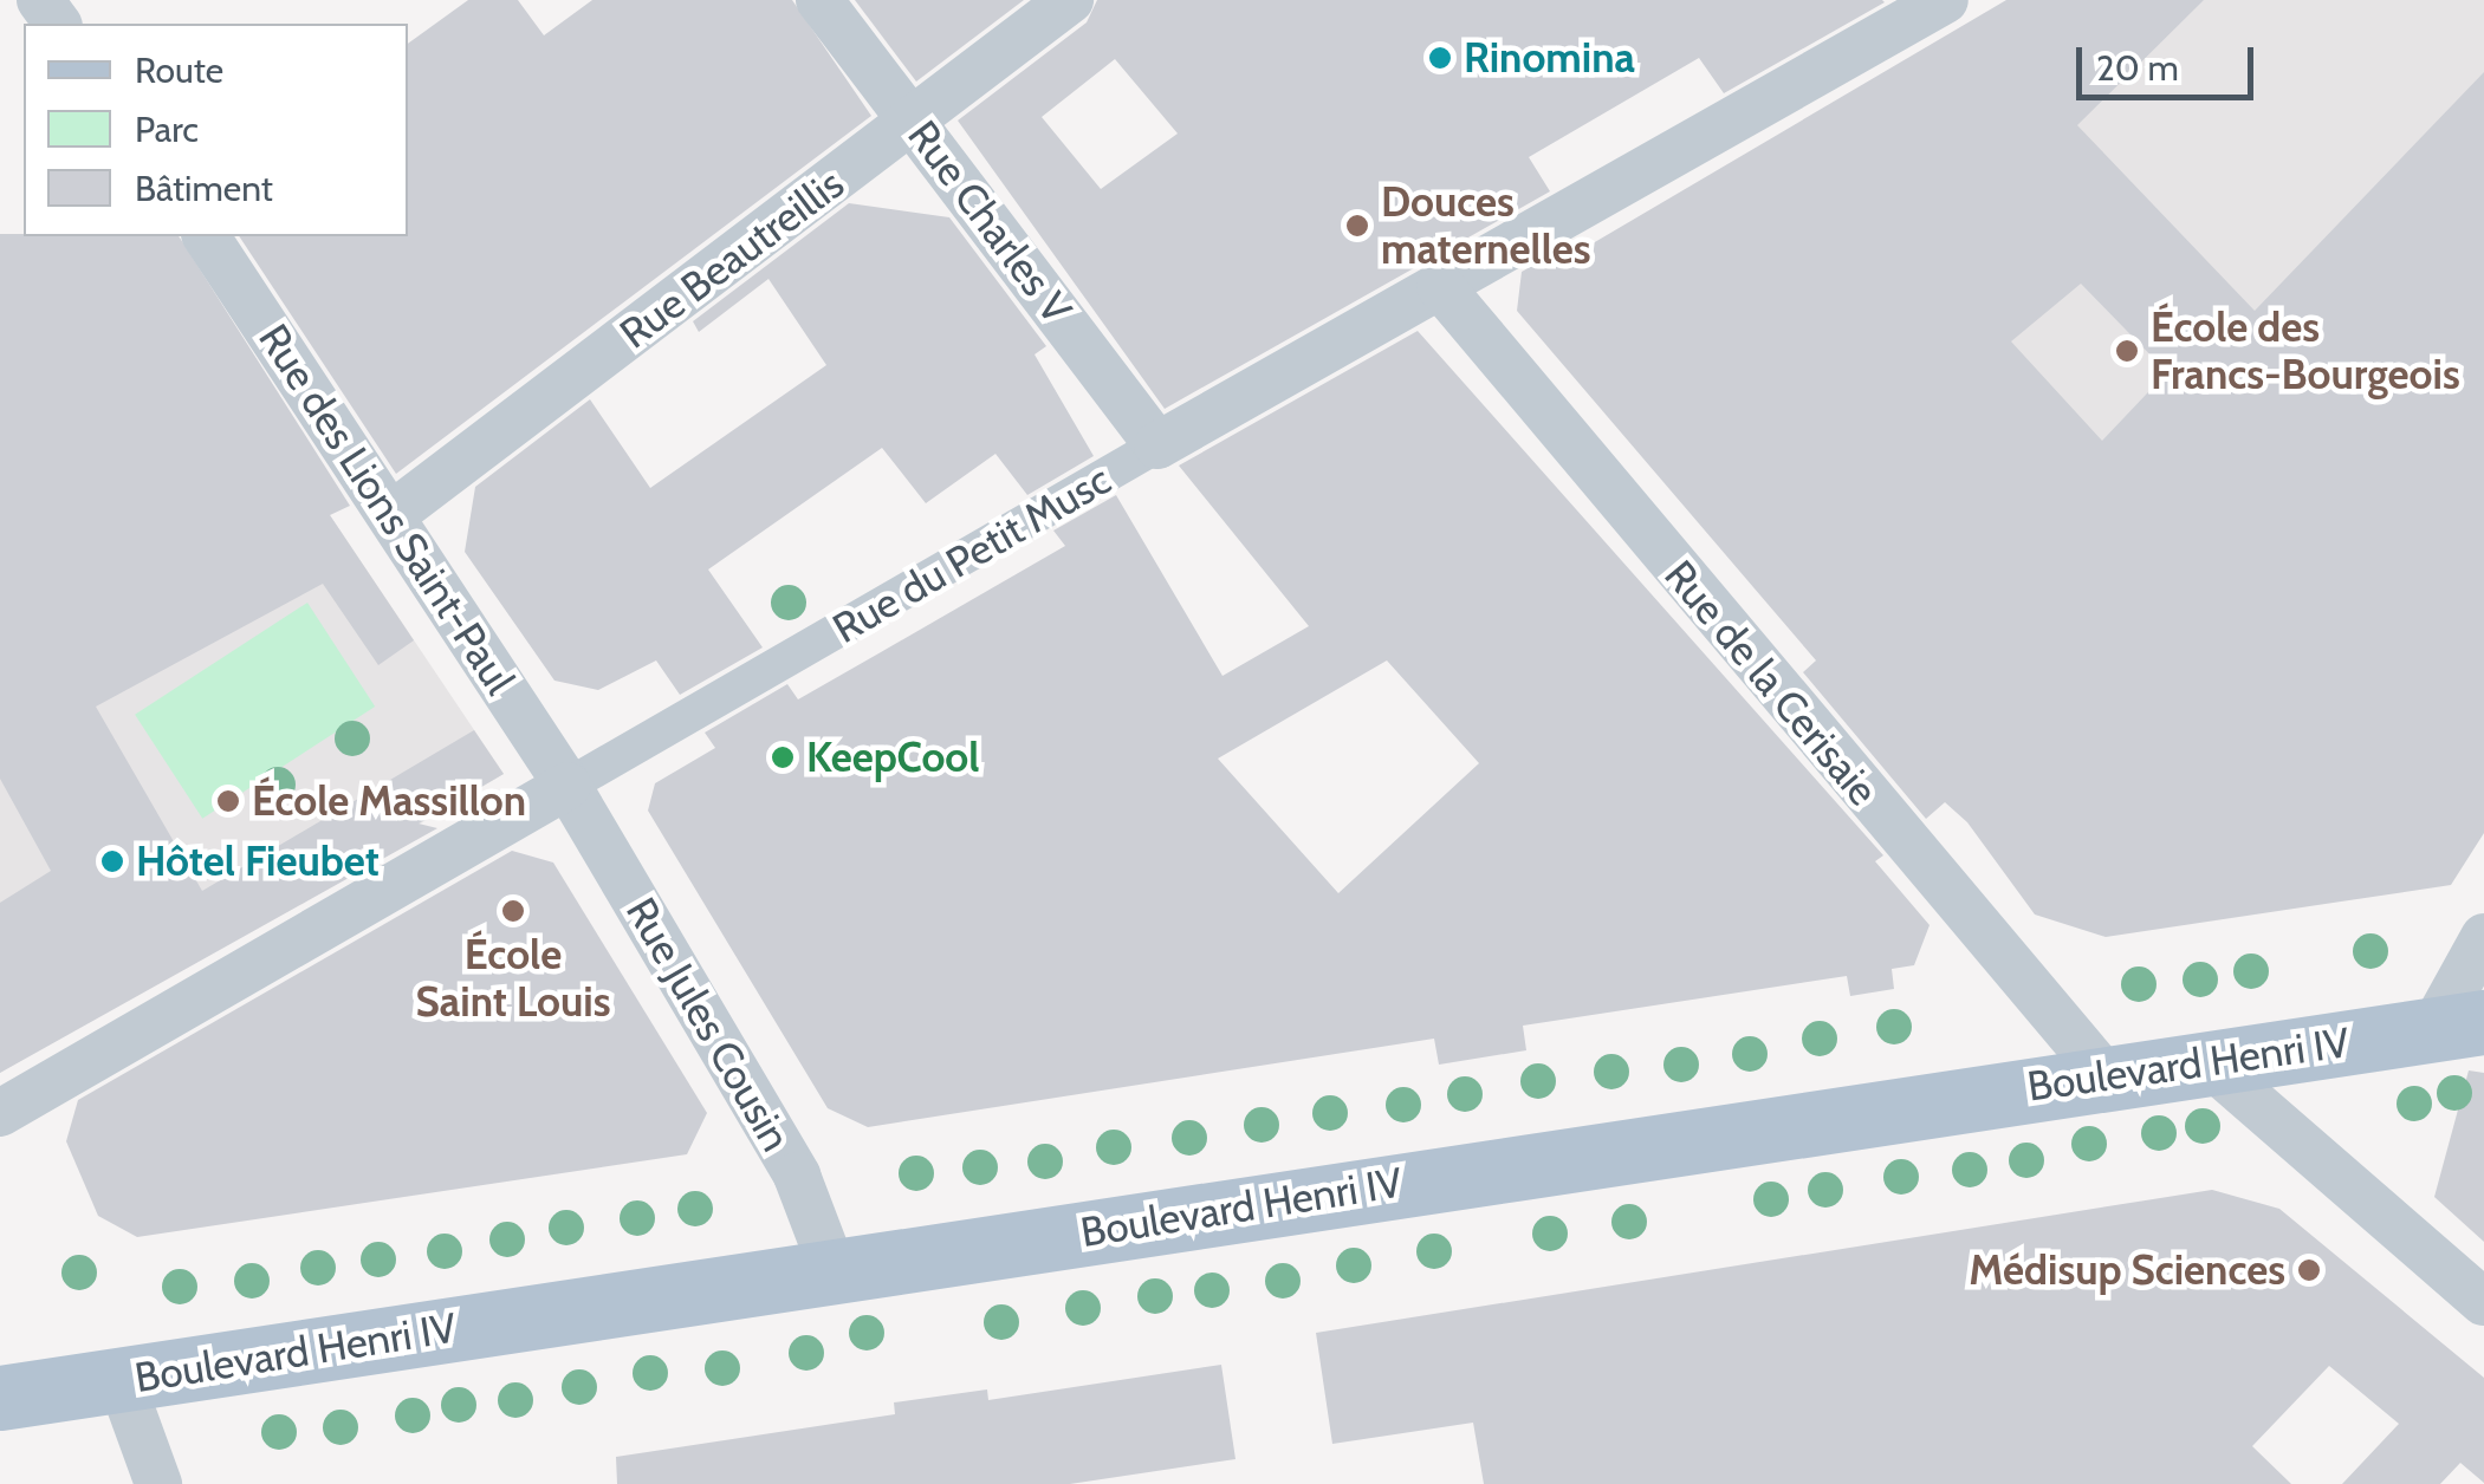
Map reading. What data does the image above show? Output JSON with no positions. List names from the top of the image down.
{
  "streets": {
    "main road": ["Boulevard Henri IV"],
    "street": [
      "Rue Charles V",
      "Rue Beautreillis",
      "Rue des Lions Saint-Paul",
      "Rue du Petit Musc",
      "Rue de la Cerisaie",
      "Rue Jules Cousin"
    ]
  },
  "crossings": [
    ["Rue Charles V", "Rue Beautreillis"],
    ["Rue Charles V", "Rue du Petit Musc"],
    ["Rue Beautreillis", "Rue des Lions Saint-Paul"],
    ["Rue des Lions Saint-Paul", "Rue du Petit Musc"],
    ["Rue des Lions Saint-Paul", "Rue Jules Cousin"],
    ["Rue du Petit Musc", "Rue de la Cerisaie"],
    ["Rue du Petit Musc", "Rue Jules Cousin"],
    ["Rue de la Cerisaie", "Boulevard Henri IV"],
    ["Rue Jules Cousin", "Boulevard Henri IV"]
  ],
  "places": [
    "Rinomina",
    "Douces maternelles",
    "École des Francs-Bourgeois",
    "KeepCool",
    "École Massillon",
    "Hôtel Fieubet",
    "École Saint Louis",
    "Médisup Sciences"
  ],
  "legend": ["Route", "Parc", "Bâtiment"],
  "scale_bar": "20 m"
}
